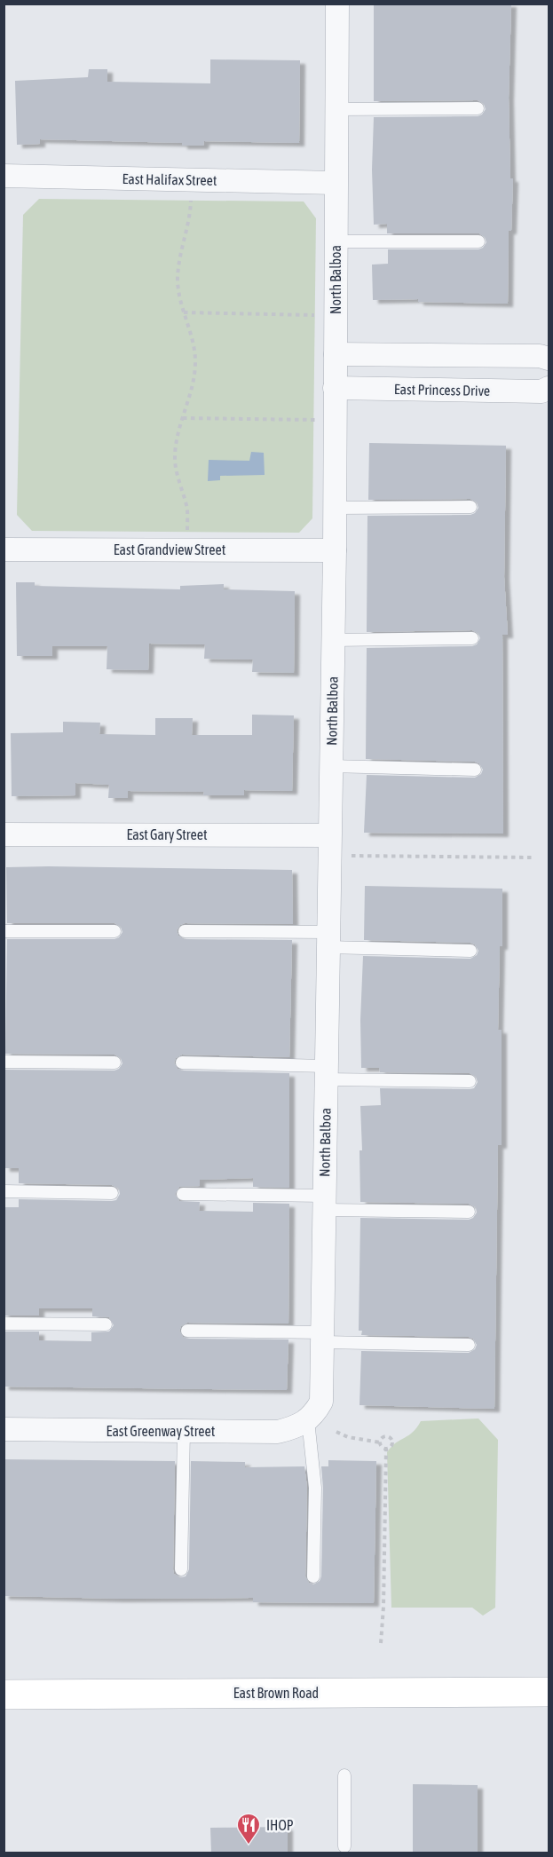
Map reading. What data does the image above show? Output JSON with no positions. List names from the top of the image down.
{
  "streets": {
    "main road": ["East Brown Road"],
    "street": [
      "East Halifax Street",
      "North Balboa",
      "East Princess Drive",
      "East Grandview Street",
      "East Gary Street",
      "East Greenway Street"
    ]
  },
  "crossings": [
    ["East Halifax Street", "North Balboa"],
    ["North Balboa", "East Princess Drive"],
    ["North Balboa", "East Grandview Street"],
    ["North Balboa", "East Gary Street"],
    ["North Balboa", "East Greenway Street"]
  ],
  "places": {
    "restaurant": ["IHOP"]
  }
}
